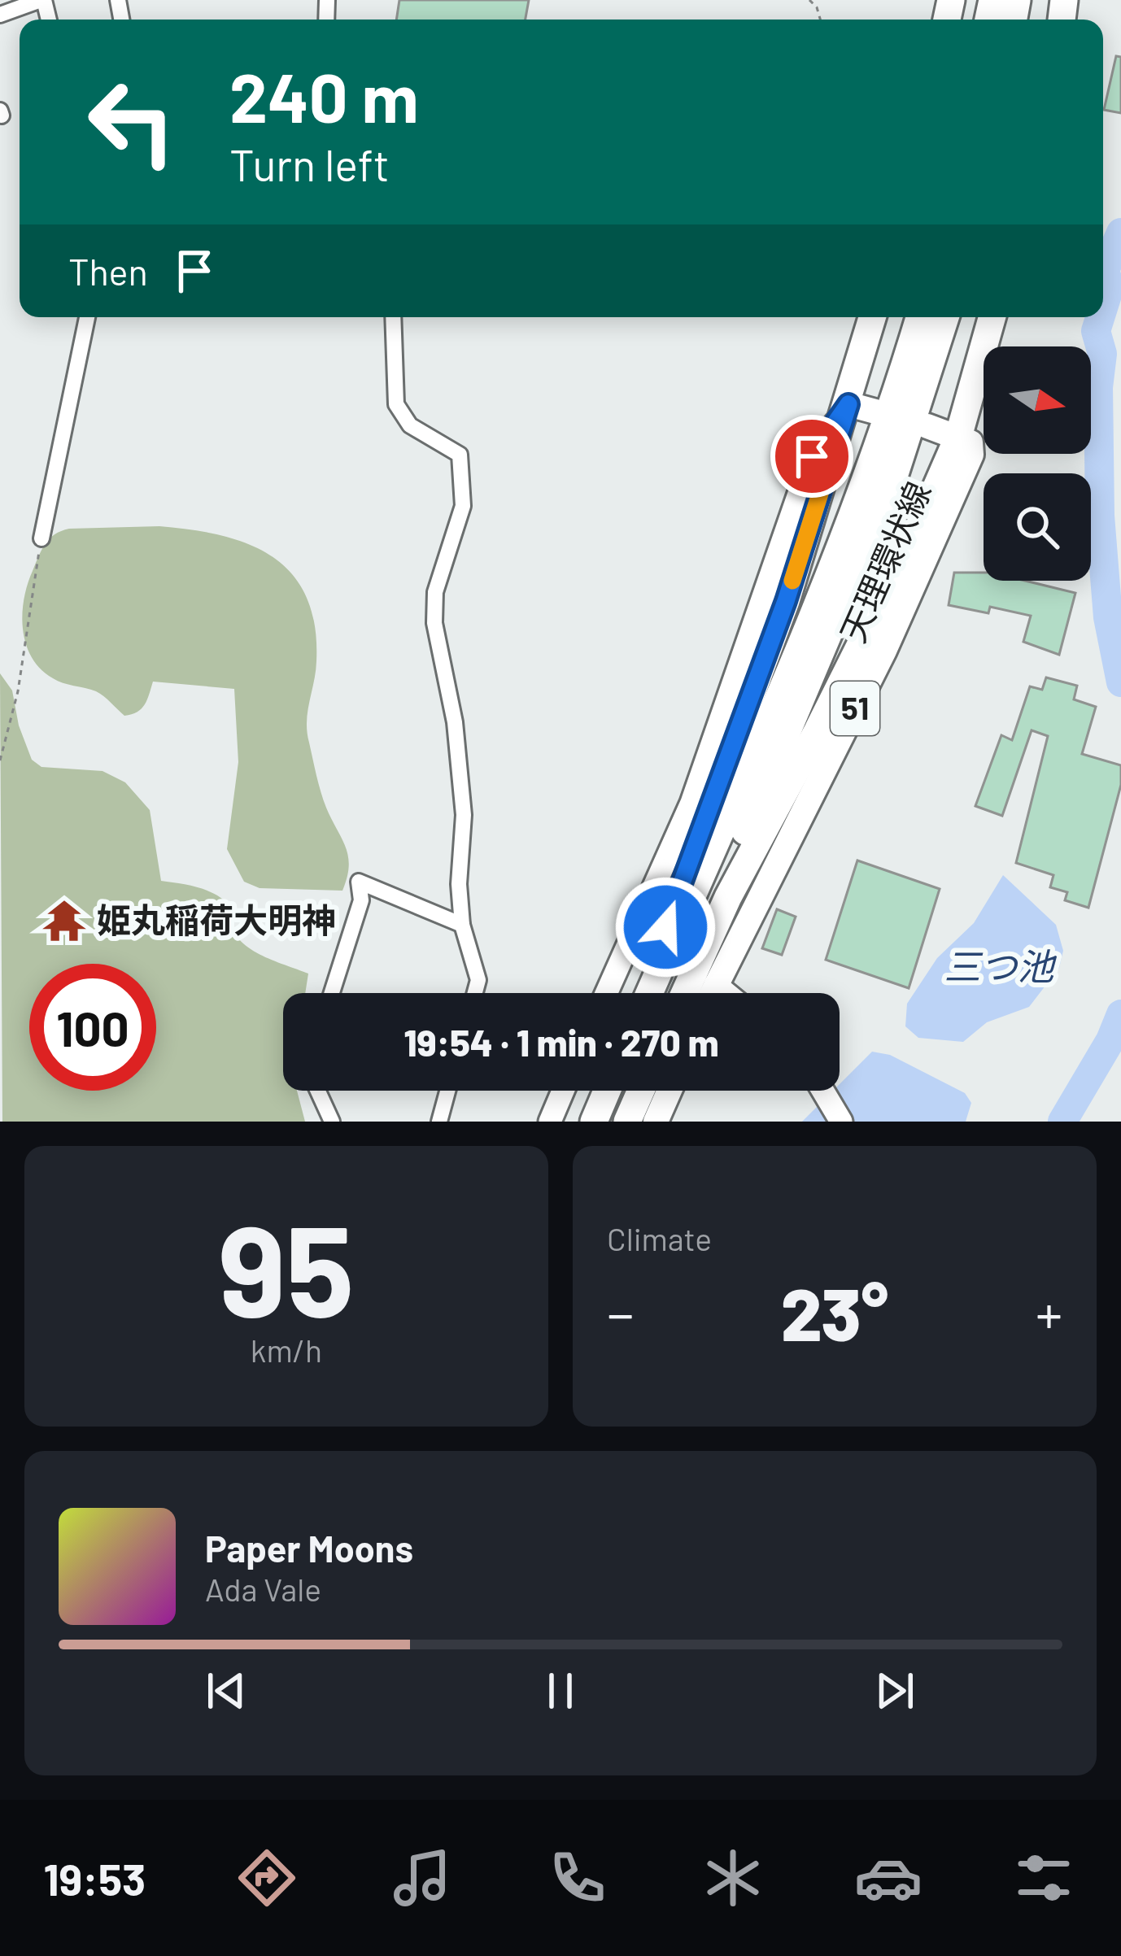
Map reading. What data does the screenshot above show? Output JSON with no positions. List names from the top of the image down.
{
  "streets": {
    "main road": ["天理環状線", "51"]
  },
  "water": ["三つ池"],
  "places": {
    "temple": ["姫丸稲荷大明神"]
  },
  "north": "right",
  "page": {
    "turn": ["240 m", "Turn left"],
    "then": "Then",
    "limit": "100",
    "trip": "19:54 · 1 min · 270 m",
    "tile": [
      ["95", "km/h"],
      "Climate"
    ],
    "heat": ["−", "23°", "+"],
    "song": ["Paper Moons", "Ada Vale"],
    "tabs": "19:53"
  }
}
